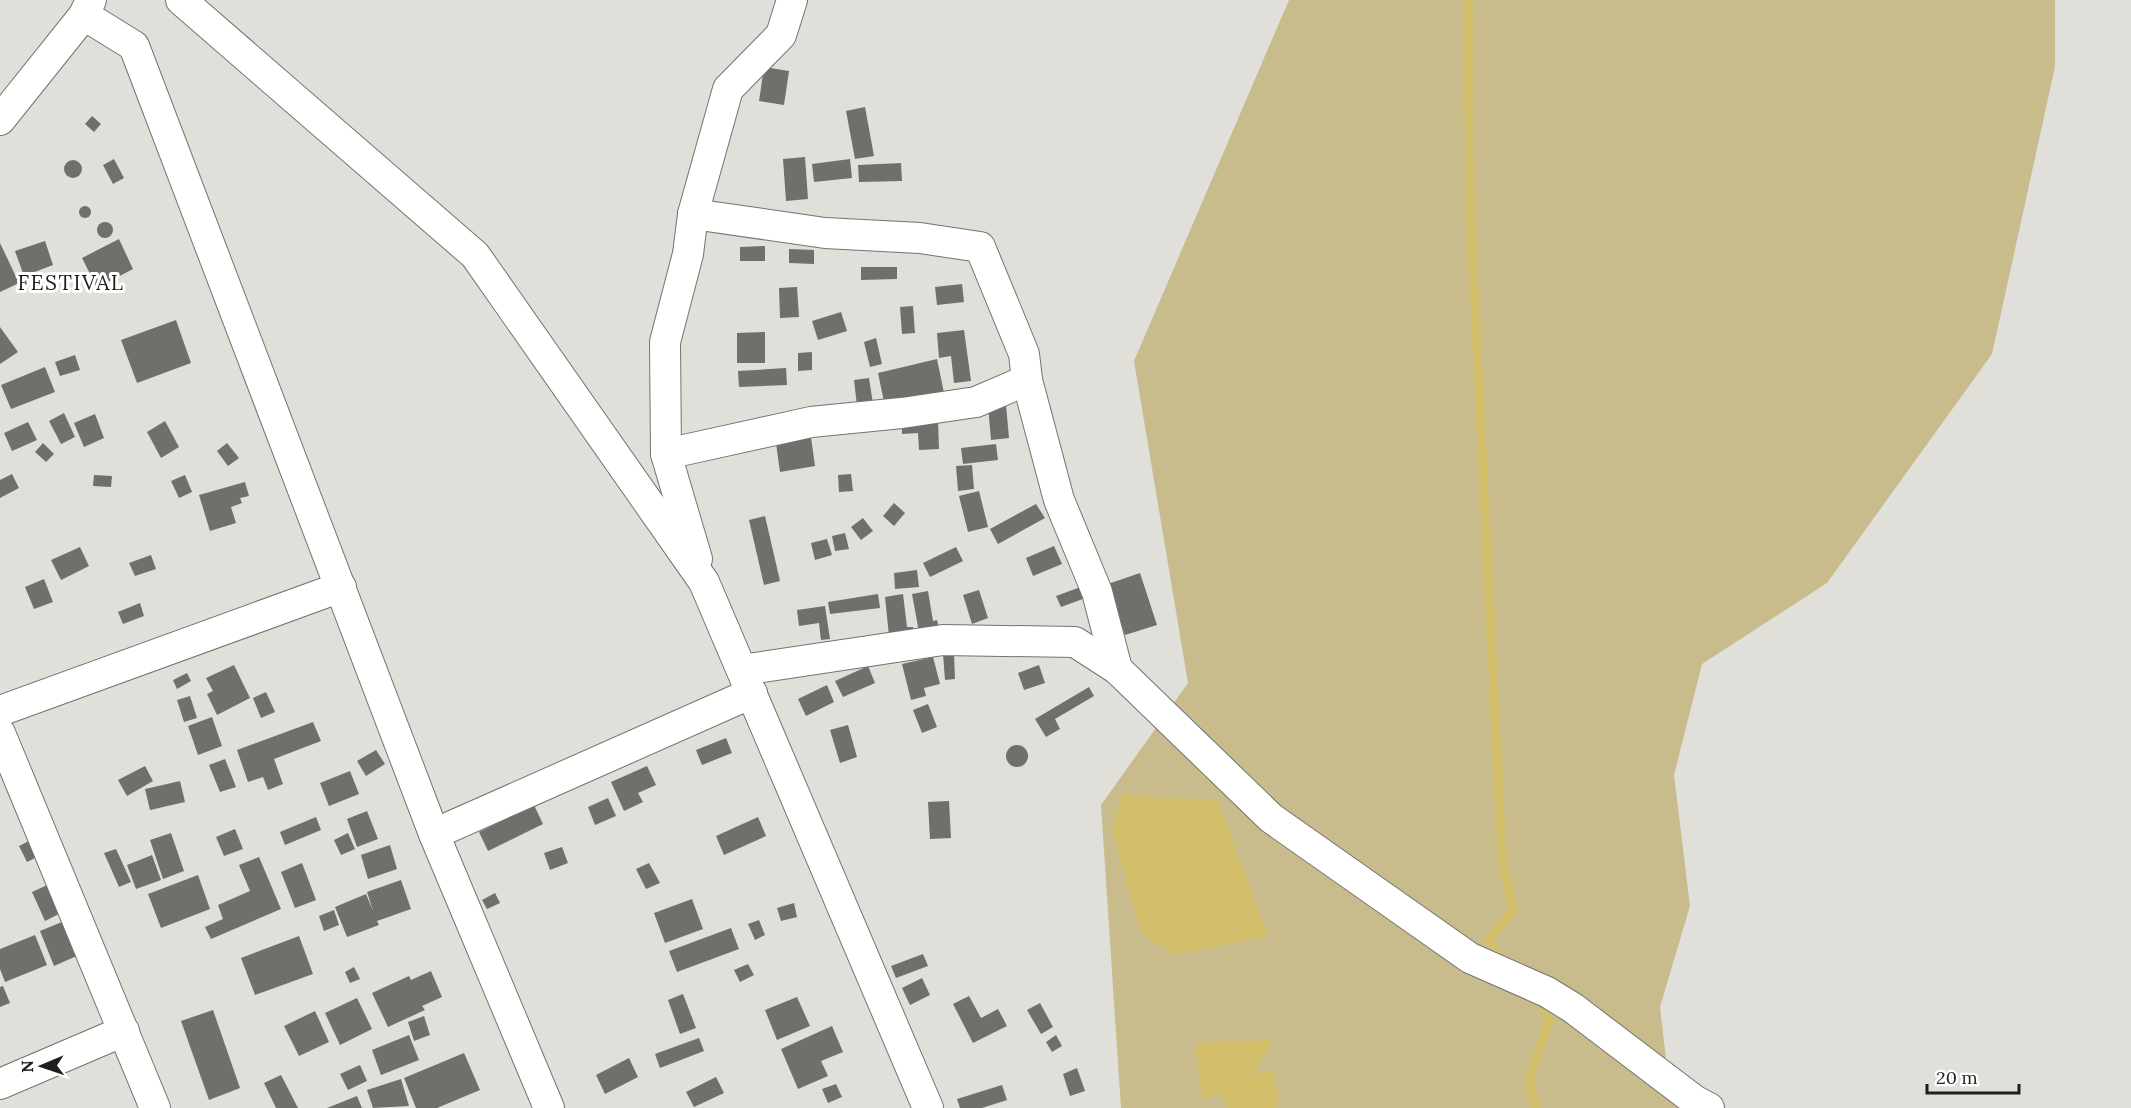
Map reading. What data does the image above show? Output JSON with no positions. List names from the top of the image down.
{
  "districts": ["FESTIVAL"],
  "scale_bar": "20 m",
  "north": "left"
}
